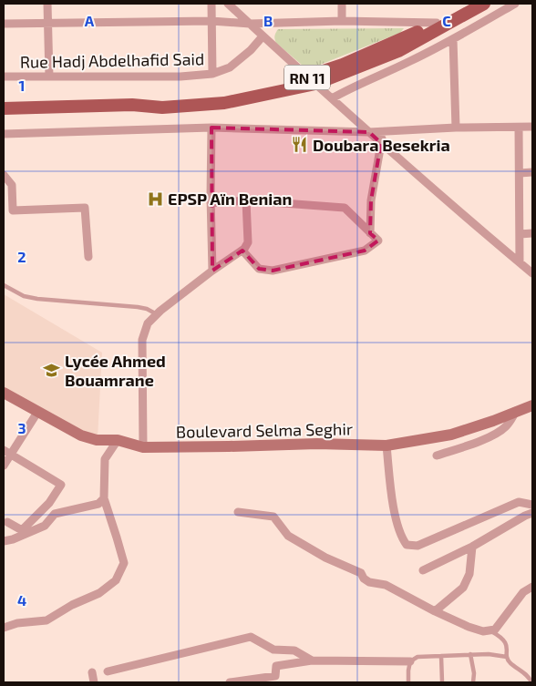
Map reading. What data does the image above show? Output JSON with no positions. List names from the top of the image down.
{
  "streets": {
    "main road": ["RN 11", "Boulevard Selma Seghir"],
    "street": ["Rue Hadj Abdelhafid Said"]
  },
  "places": {
    "restaurant": ["Doubara Besekria"],
    "hospital": ["EPSP Aïn Benian"],
    "school or university": ["Lycée Ahmed Bouamrane"]
  },
  "grid": {
    "columns": ["A", "B", "C"],
    "rows": [
      "1",
      "2",
      "3",
      "4"
    ]
  }
}
